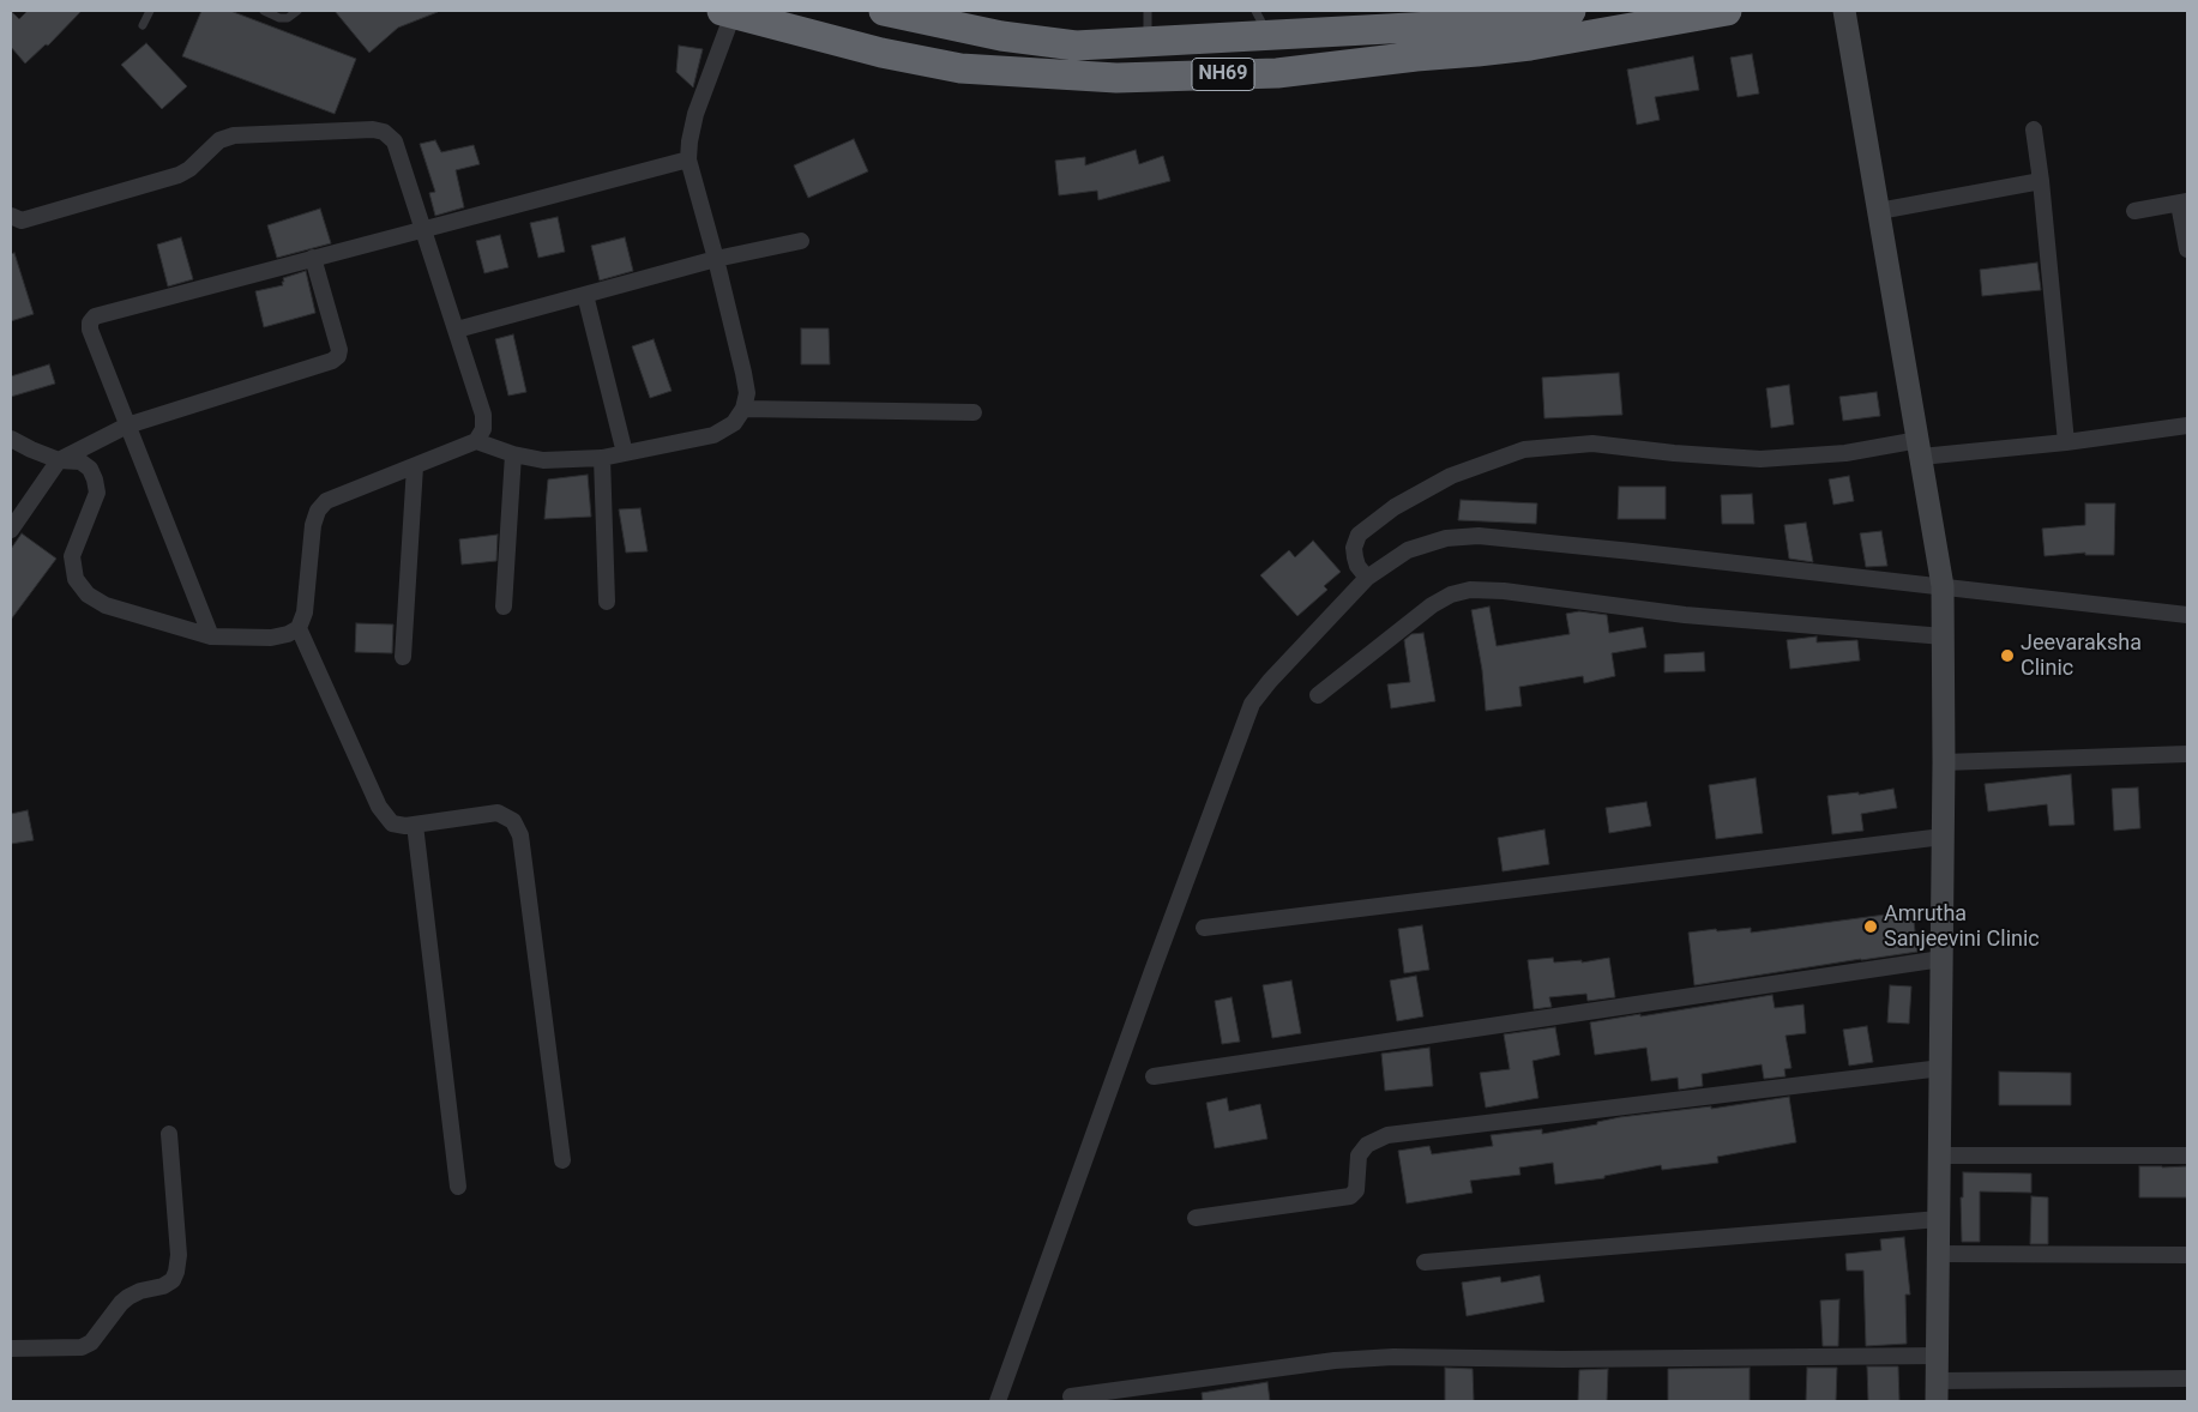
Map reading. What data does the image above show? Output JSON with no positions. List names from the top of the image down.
{
  "streets": {
    "highway": ["NH69"]
  },
  "places": ["Jeevaraksha Clinic", "Amrutha Sanjeevini Clinic"]
}
